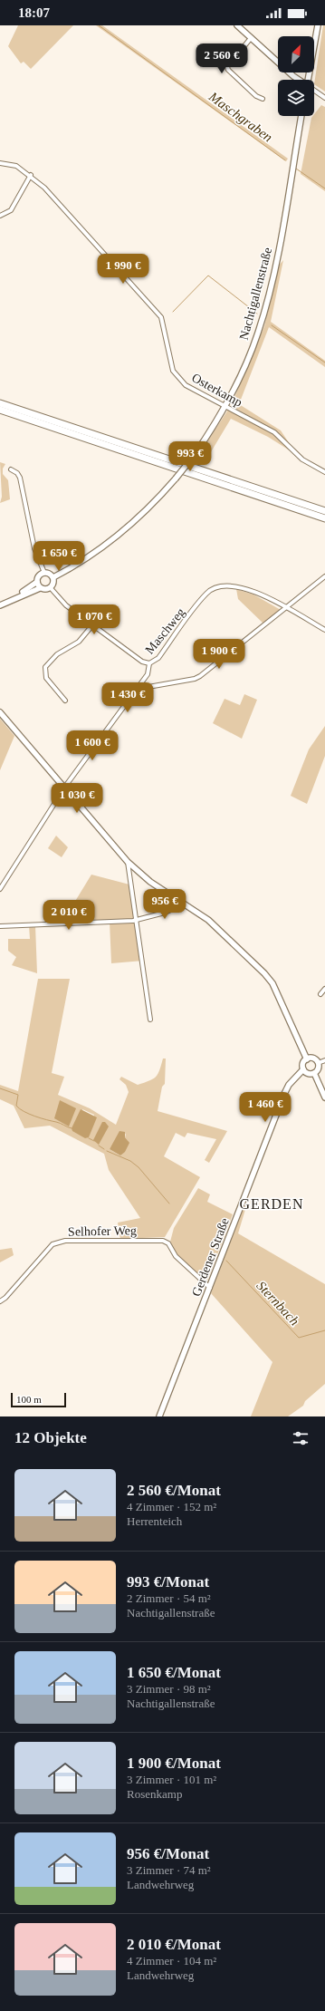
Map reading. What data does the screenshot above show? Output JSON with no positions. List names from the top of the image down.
{
  "streets": {
    "main road": ["Nachtigallenstraße", "Gerdener Straße"],
    "street": ["Osterkamp", "Maschweg", "Selhofer Weg"]
  },
  "crossings": [
    ["Nachtigallenstraße", "Osterkamp"],
    ["Selhofer Weg", "Gerdener Straße"]
  ],
  "districts": ["GERDEN"],
  "water": ["Maschgraben", "Sternbach"],
  "scale_bar": "100 m",
  "north": "top right",
  "page": {
    "status": "18:07",
    "price": [
      "2 560 €",
      "1 990 €",
      "993 €",
      "1 650 €",
      "1 070 €",
      "1 900 €",
      "1 430 €",
      "1 600 €",
      "1 030 €",
      "956 €",
      "2 010 €",
      "1 460 €"
    ],
    "scale": "100 m",
    "heading": "12 Objekte",
    "list": [
      {
        "name": "2 560 €/Monat",
        "note": "4 Zimmer · 152 m² · Herrenteich"
      },
      {
        "name": "993 €/Monat",
        "note": "2 Zimmer · 54 m² · Nachtigallenstraße"
      },
      {
        "name": "1 650 €/Monat",
        "note": "3 Zimmer · 98 m² · Nachtigallenstraße"
      },
      {
        "name": "1 900 €/Monat",
        "note": "3 Zimmer · 101 m² · Rosenkamp"
      },
      {
        "name": "956 €/Monat",
        "note": "3 Zimmer · 74 m² · Landwehrweg"
      },
      {
        "name": "2 010 €/Monat",
        "note": "4 Zimmer · 104 m² · Landwehrweg"
      }
    ]
  }
}
